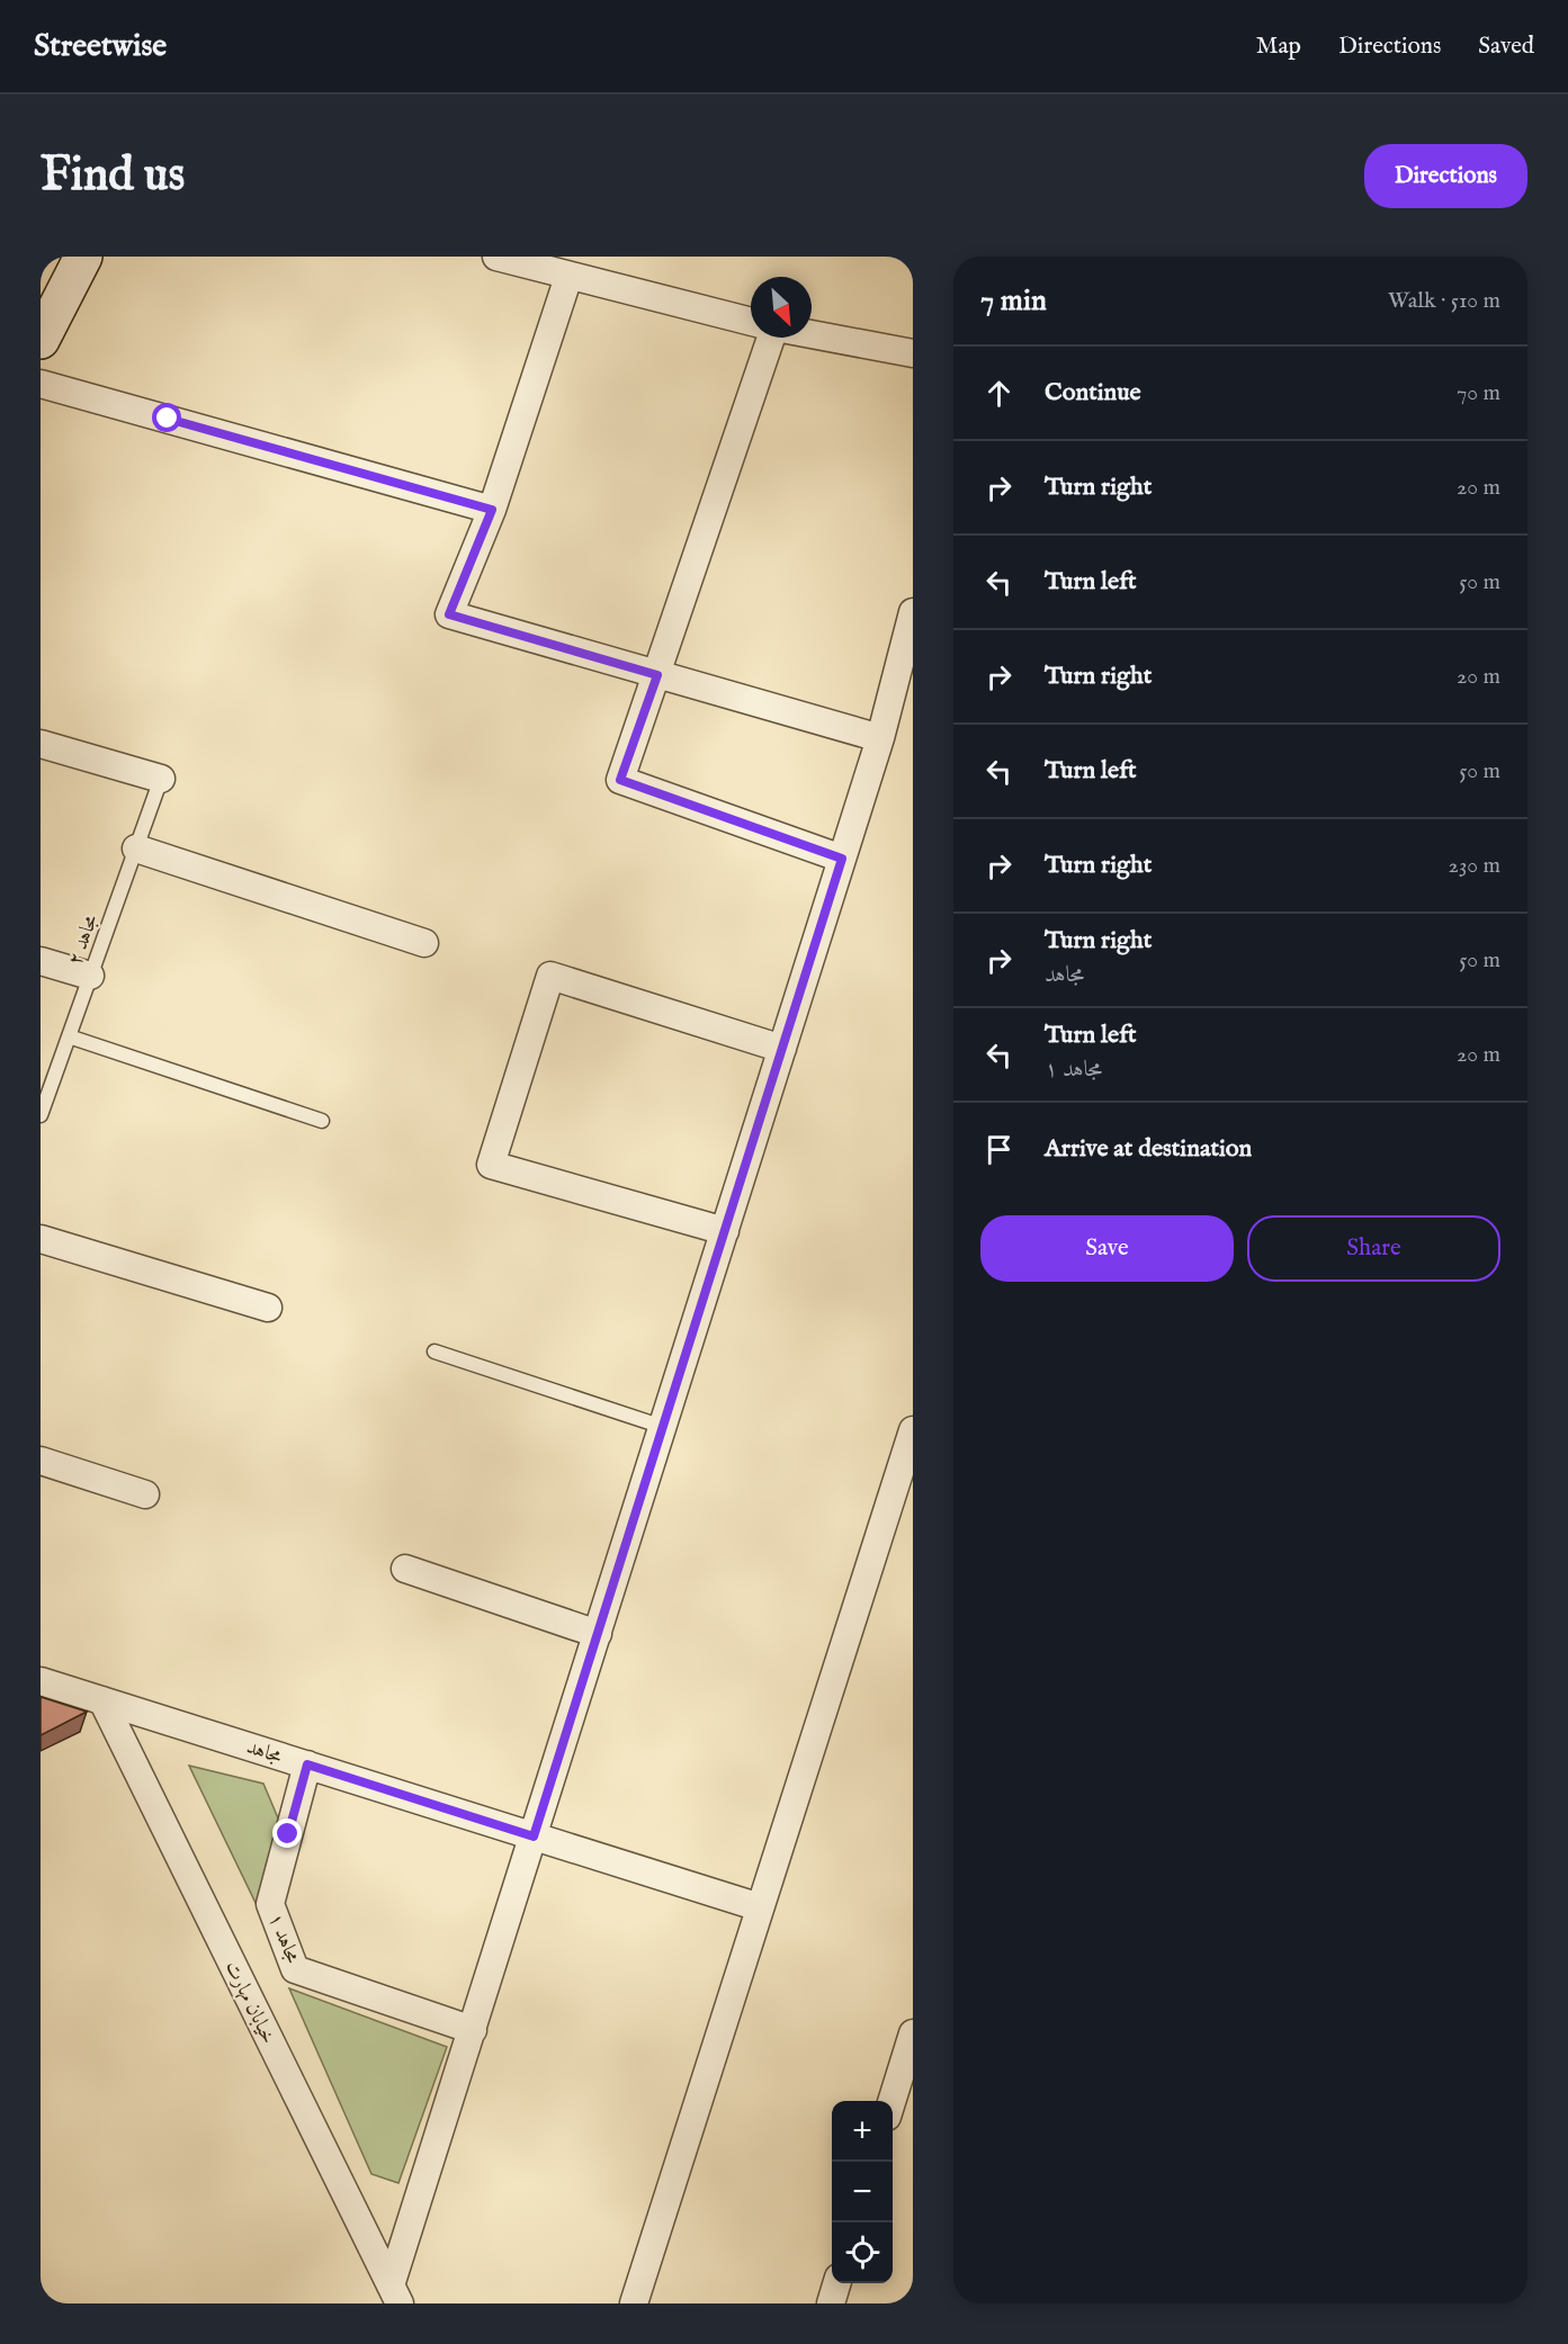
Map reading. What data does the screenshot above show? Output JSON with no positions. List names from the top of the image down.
{
  "streets": {
    "street": ["مجاهد", "مجاهد ۱", "خیابان مهارت"],
    "lane": ["مجاهد ۲"]
  },
  "crossings": [
    ["مجاهد", "مجاهد ۱"],
    ["مجاهد", "خیابان مهارت"]
  ],
  "north": "bottom right",
  "page": {
    "header": "Streetwise",
    "nav": ["Map", "Directions", "Saved"],
    "buttons": [
      "Directions",
      ["Save", "Share"]
    ],
    "title": "Find us",
    "heading": ["7 min", "Walk · 510 m"],
    "list": [
      ["Continue", "70 m"],
      ["Turn right", "20 m"],
      ["Turn left", "50 m"],
      ["Turn right", "20 m"],
      ["Turn left", "50 m"],
      ["Turn right", "230 m"],
      ["Turn right", "مجاهد", "50 m"],
      ["Turn left", "مجاهد ۱", "20 m"],
      "Arrive at destination"
    ],
    "map_buttons": ["+", "−"]
  }
}
